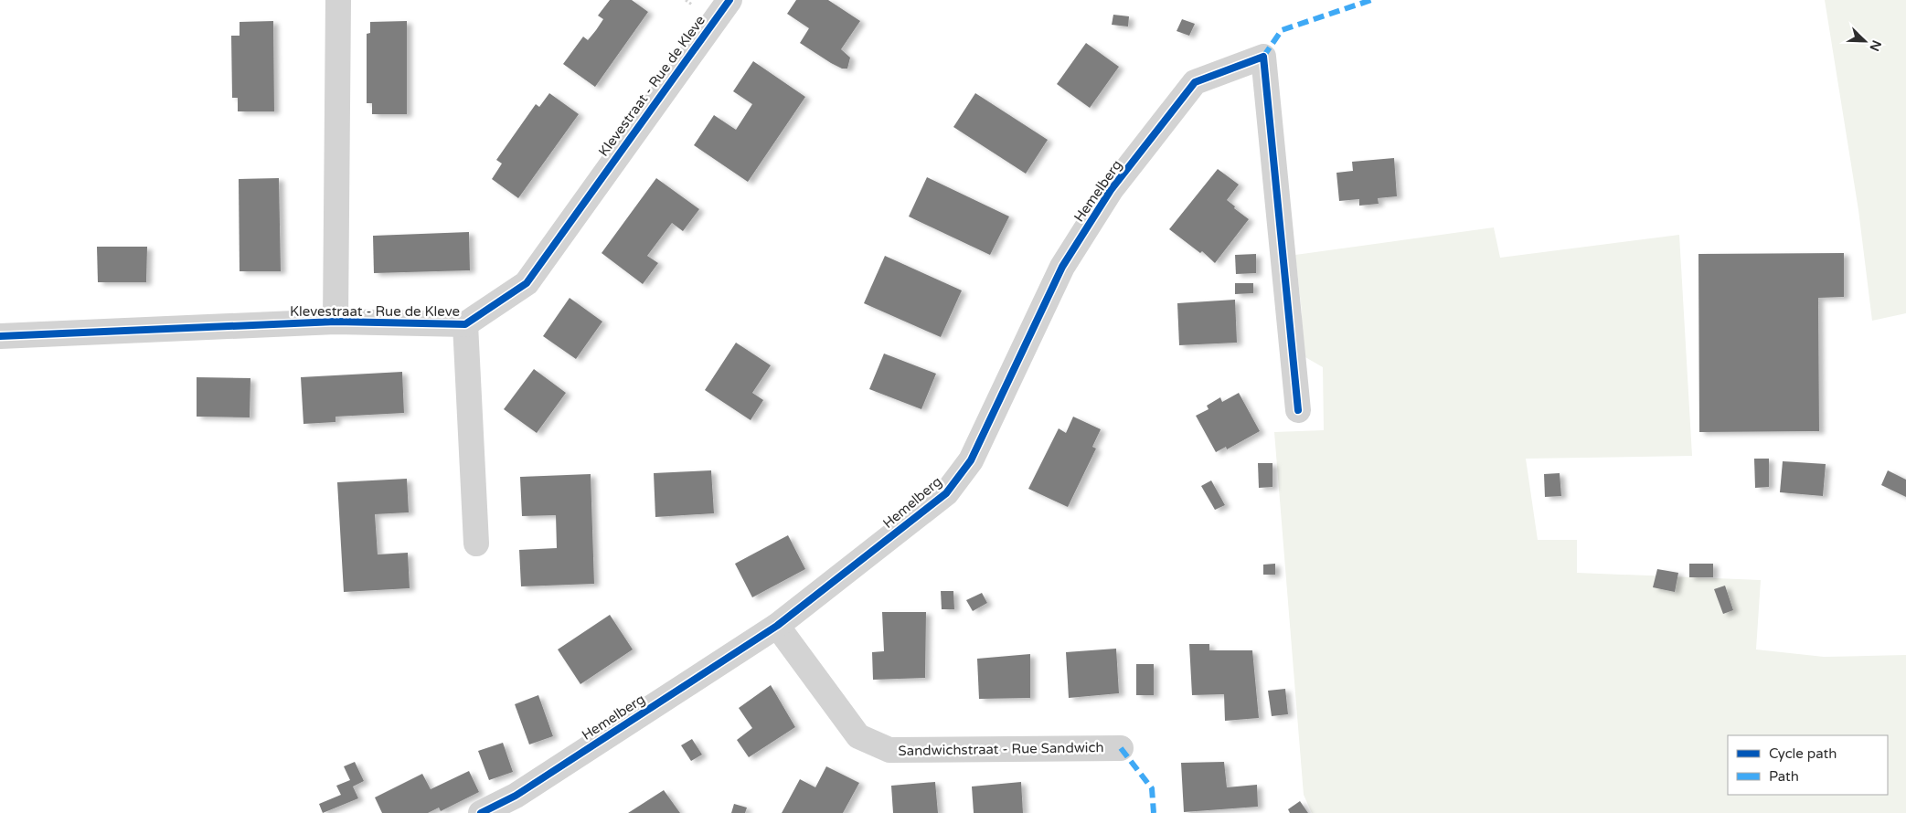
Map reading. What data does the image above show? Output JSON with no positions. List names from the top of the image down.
{
  "streets": {
    "street": ["Klevestraat - Rue de Kleve", "Hemelberg", "Sandwichstraat - Rue Sandwich"]
  },
  "crossings": [
    ["Hemelberg", "Sandwichstraat - Rue Sandwich"]
  ],
  "legend": ["Cycle path", "Path"],
  "north": "bottom right"
}
